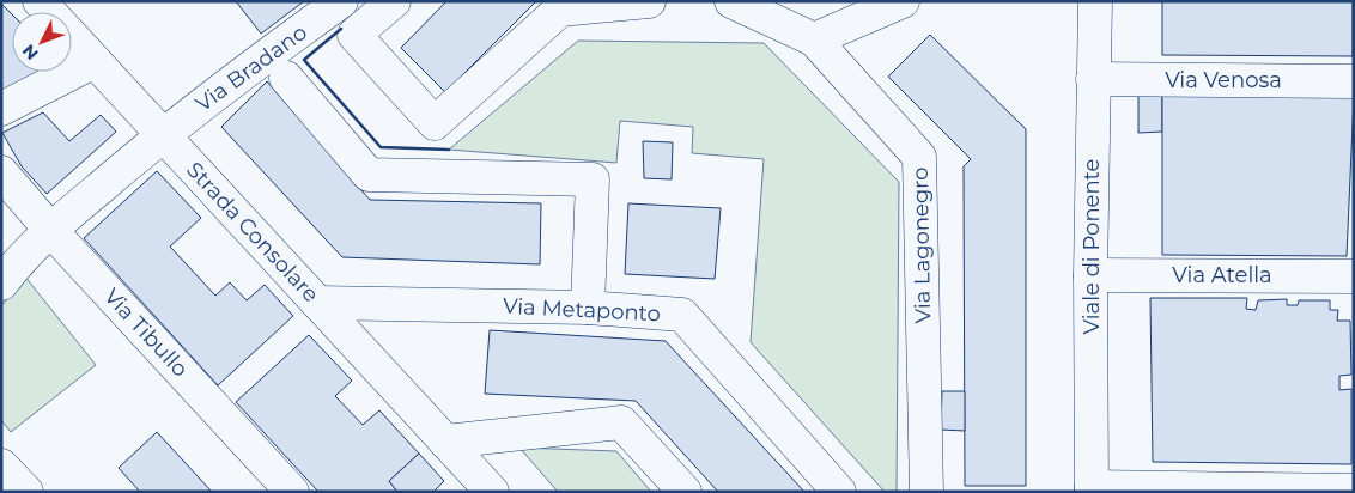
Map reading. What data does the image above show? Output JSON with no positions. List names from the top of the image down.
{
  "streets": {
    "street": [
      "Via Bradano",
      "Via Venosa",
      "Strada Consolare",
      "Via Lagonegro",
      "Viale di Ponente",
      "Via Atella",
      "Via Metaponto",
      "Via Tibullo"
    ]
  },
  "crossings": [
    ["Via Bradano", "Strada Consolare"],
    ["Via Bradano", "Via Tibullo"],
    ["Via Venosa", "Viale di Ponente"],
    ["Strada Consolare", "Via Metaponto"],
    ["Viale di Ponente", "Via Atella"]
  ],
  "north": "bottom left"
}
